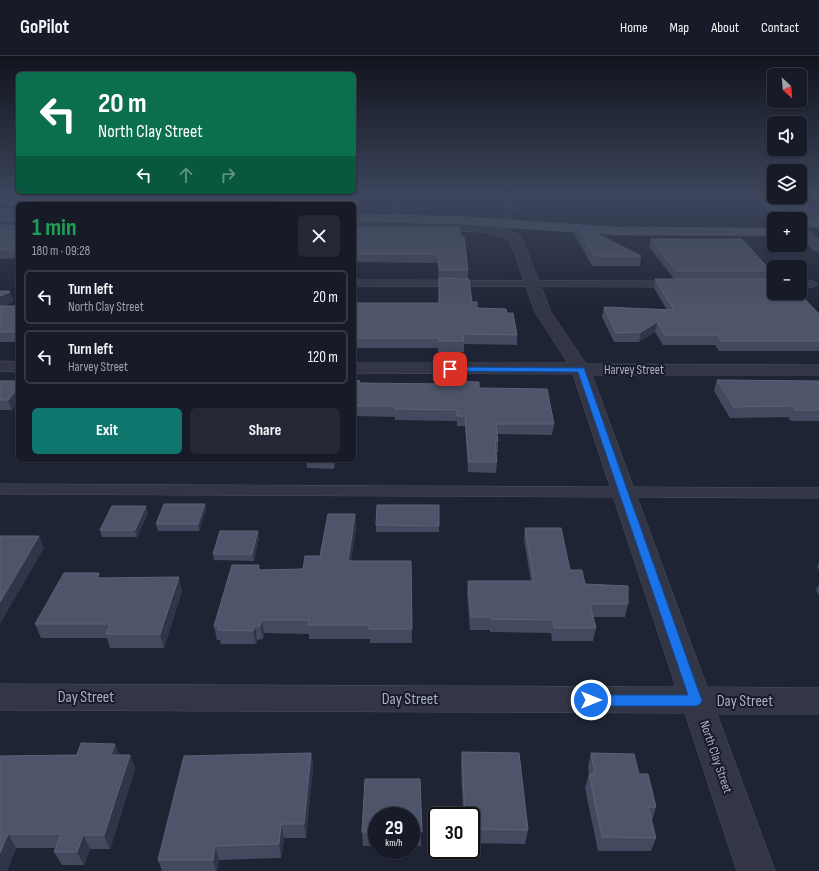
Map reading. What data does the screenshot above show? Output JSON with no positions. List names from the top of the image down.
{
  "streets": {
    "street": ["Harvey Street", "Day Street", "North Clay Street"]
  },
  "crossings": [
    ["Harvey Street", "North Clay Street"],
    ["Day Street", "North Clay Street"]
  ],
  "north": "bottom right",
  "page": {
    "header": "GoPilot",
    "nav": [
      "Home",
      "Map",
      "About",
      "Contact"
    ],
    "map_buttons": ["+", "−"],
    "turn": ["20 m", "North Clay Street"],
    "heading": ["1 min", "180 m · 09:28"],
    "list": [
      {
        "name": "Turn left",
        "note": "North Clay Street",
        "value": "20 m"
      },
      {
        "name": "Turn left",
        "note": "Harvey Street",
        "value": "120 m"
      }
    ],
    "buttons": ["Exit", "Share"],
    "speed": "29 km/h",
    "limit": "30"
  }
}
